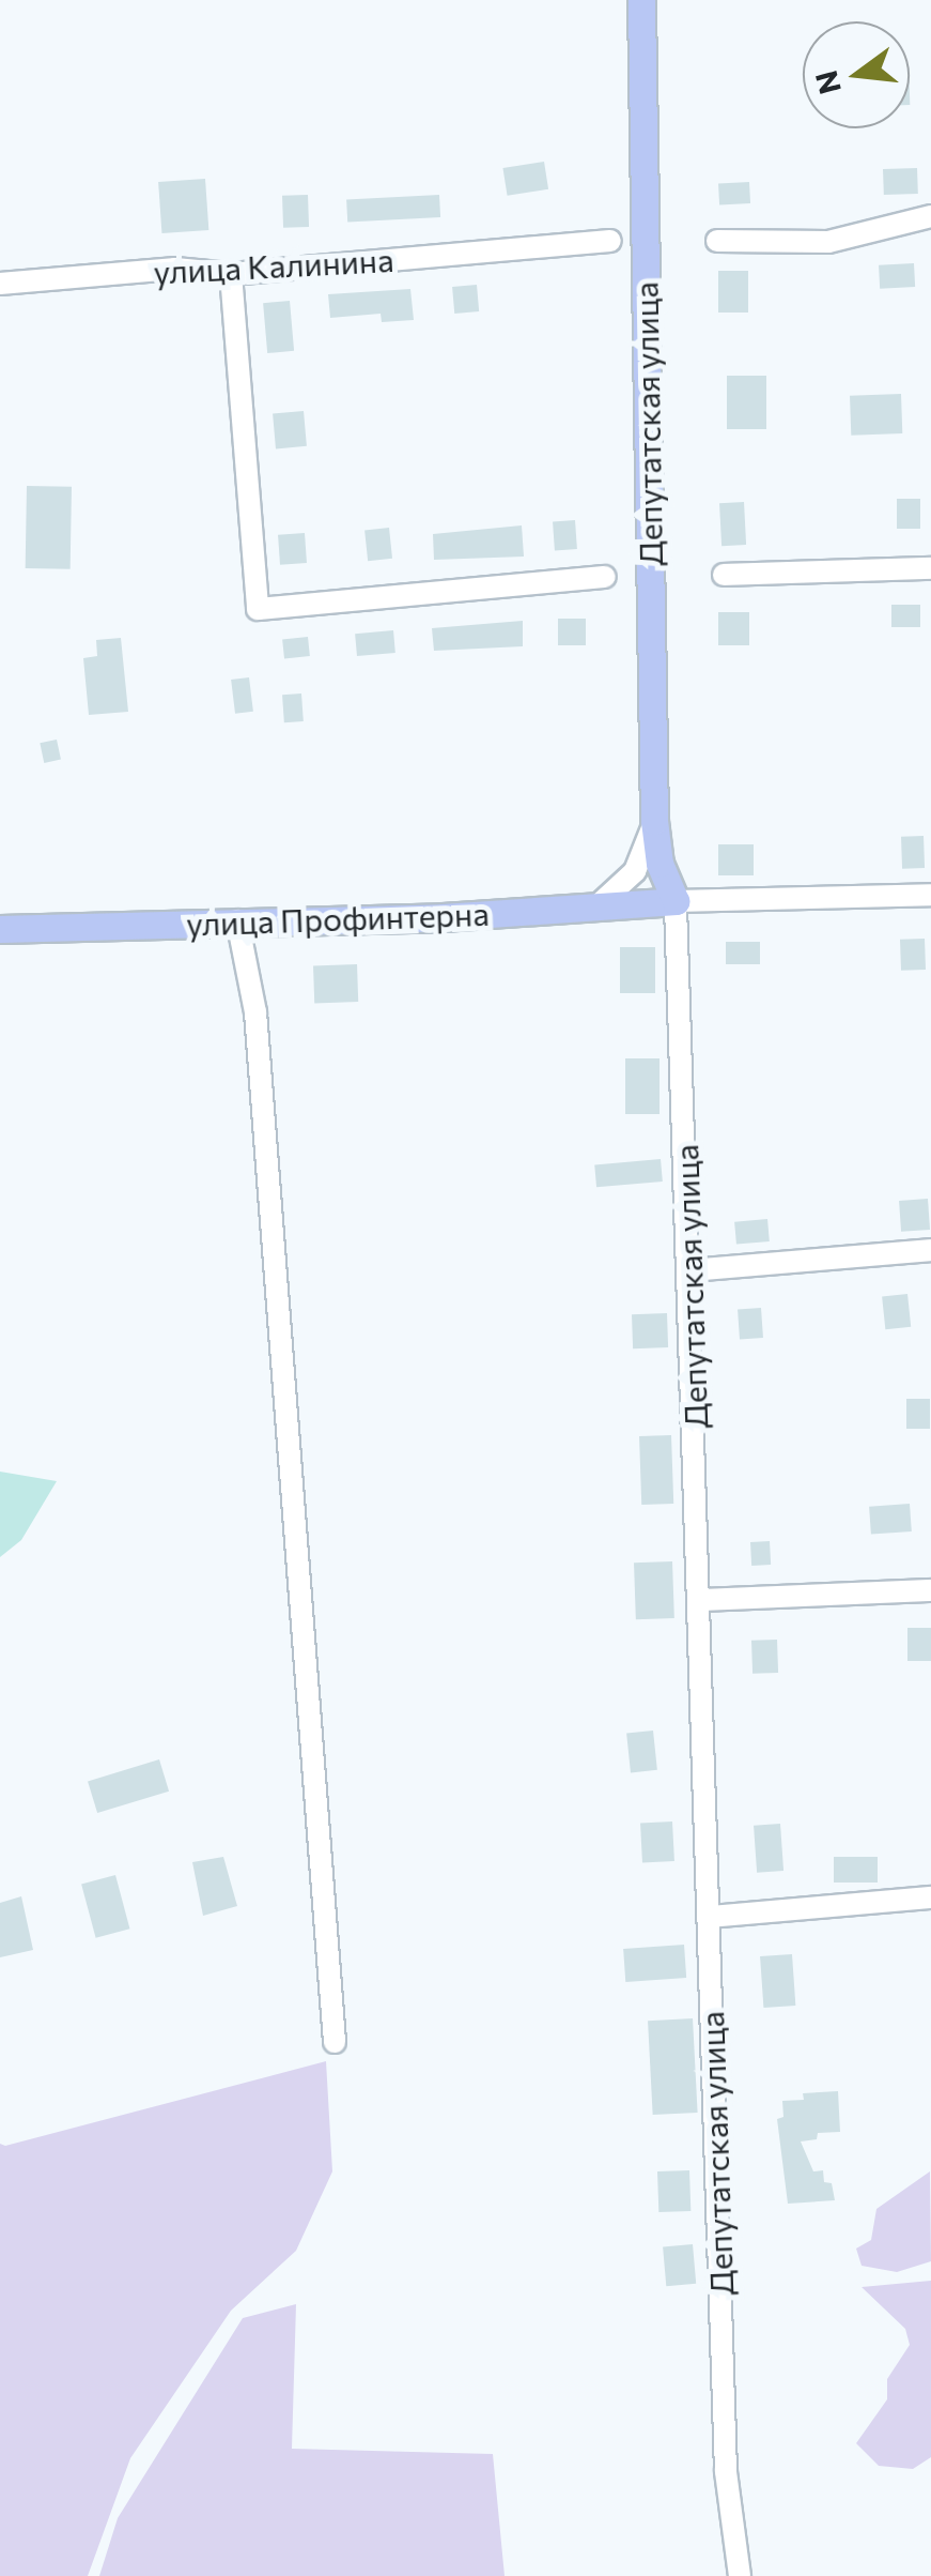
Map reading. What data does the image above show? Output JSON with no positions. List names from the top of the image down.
{
  "streets": {
    "main road": ["Депутатская улица", "улица Профинтерна"],
    "street": ["улица Калинина"]
  },
  "crossings": [
    ["Депутатская улица", "улица Профинтерна"]
  ],
  "north": "left"
}
